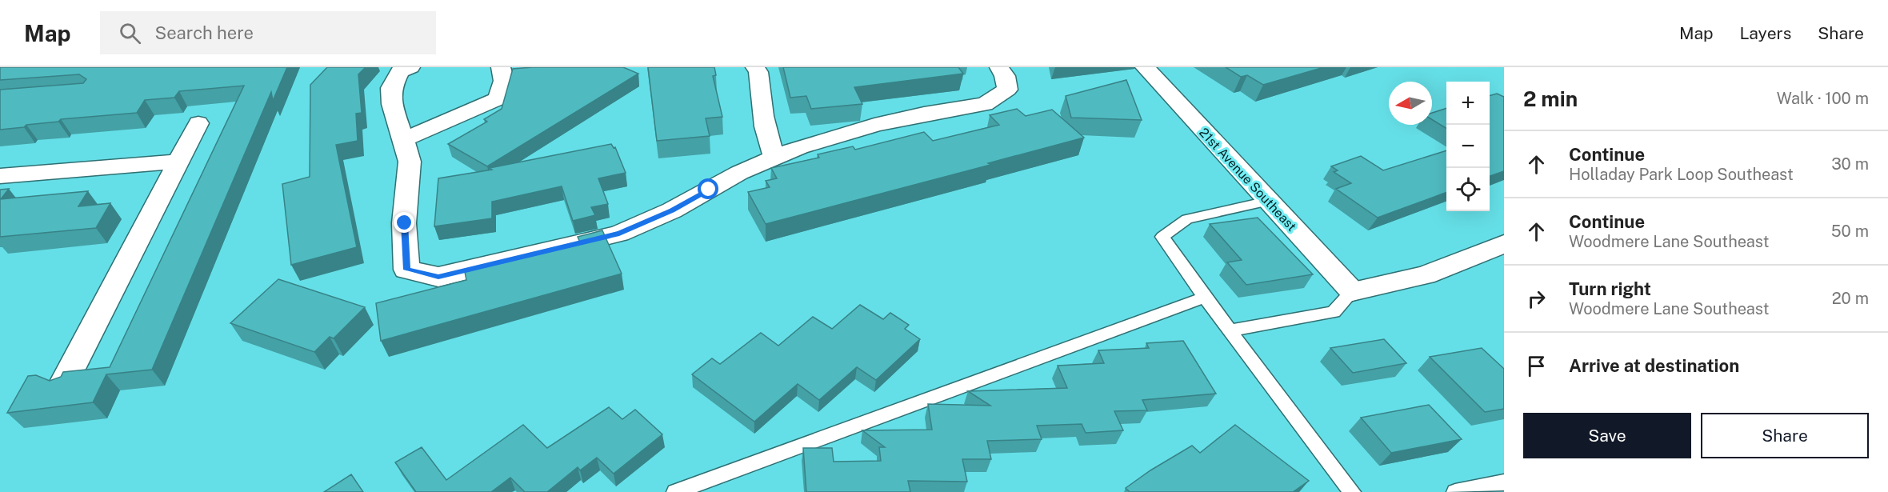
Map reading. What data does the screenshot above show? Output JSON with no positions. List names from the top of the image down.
{
  "streets": {
    "street": ["21st Avenue Southeast"]
  },
  "north": "left",
  "page": {
    "header": "Map",
    "search": "Search here",
    "nav": ["Map", "Layers", "Share"],
    "heading": ["2 min", "Walk · 100 m"],
    "map_buttons": ["+", "−"],
    "list": [
      ["Continue", "Holladay Park Loop Southeast", "30 m"],
      ["Continue", "Woodmere Lane Southeast", "50 m"],
      ["Turn right", "Woodmere Lane Southeast", "20 m"],
      "Arrive at destination"
    ],
    "buttons": ["Save", "Share"]
  }
}
